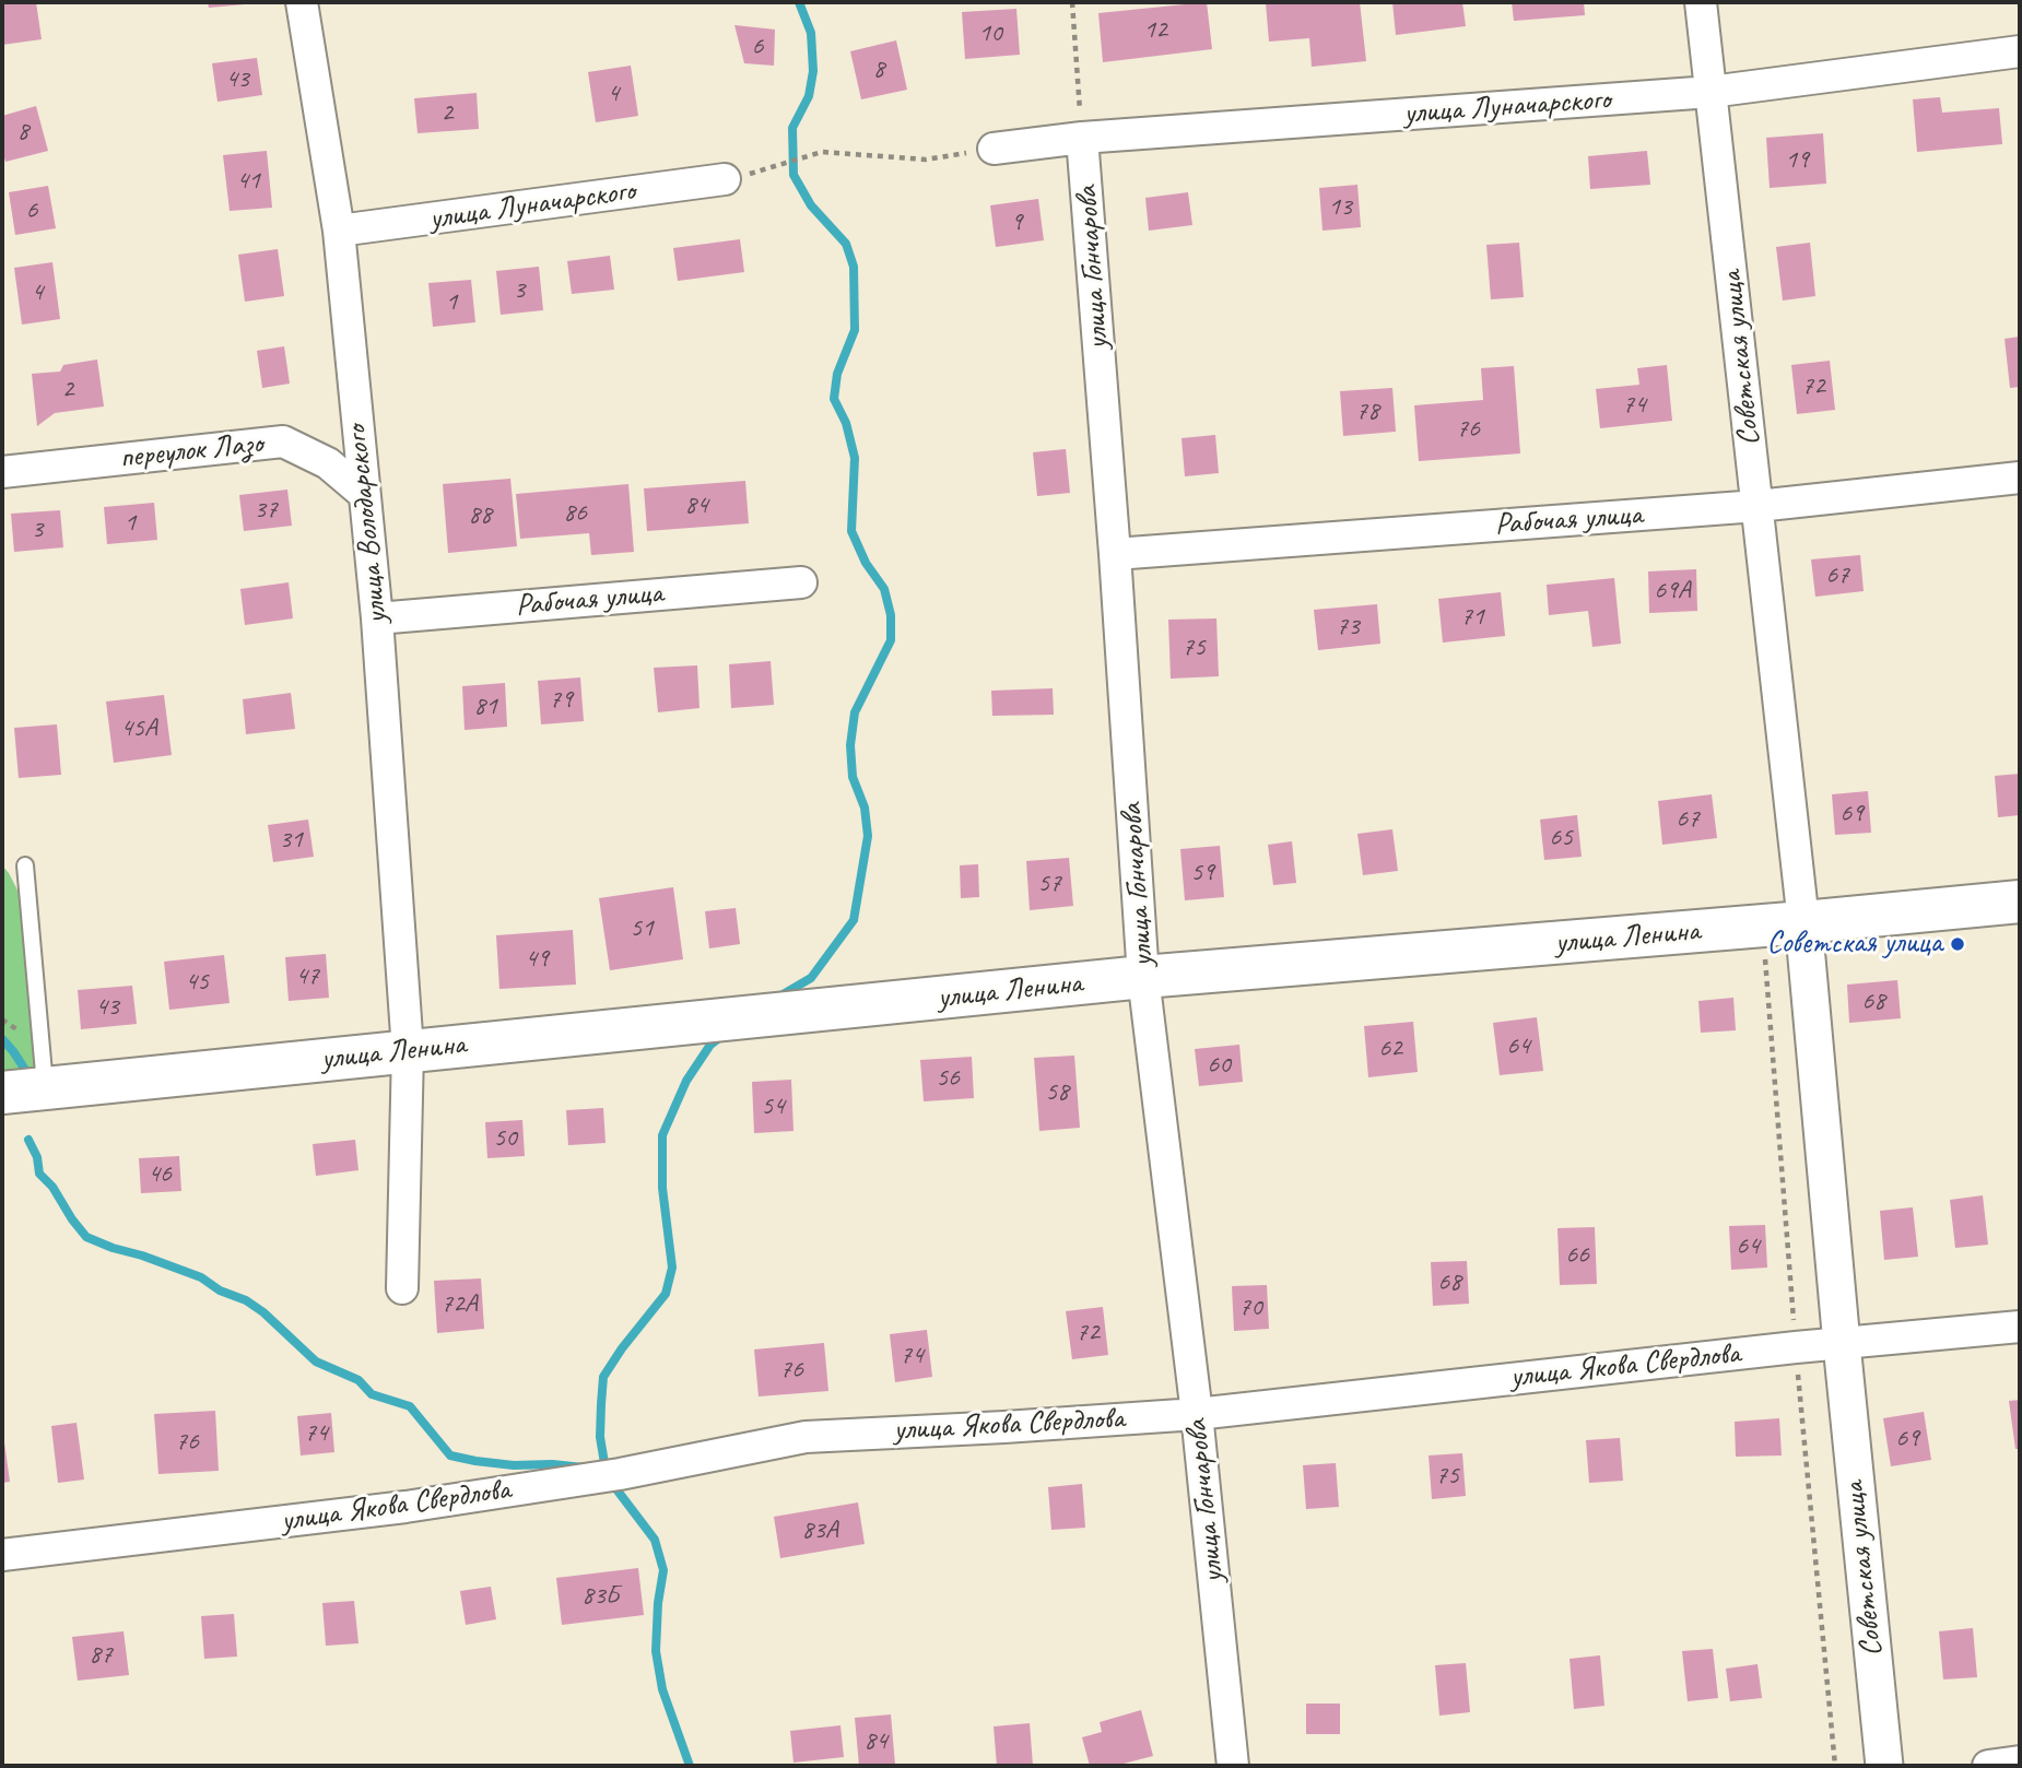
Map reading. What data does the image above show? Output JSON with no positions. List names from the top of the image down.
{
  "streets": {
    "main road": ["улица Ленина"],
    "street": [
      "улица Луначарского",
      "улица Гончарова",
      "Советская улица",
      "переулок Лазо",
      "Рабочая улица",
      "улица Володарского",
      "улица Якова Свердлова"
    ]
  },
  "crossings": [
    ["улица Луначарского", "улица Гончарова"],
    ["улица Луначарского", "Советская улица"],
    ["улица Луначарского", "улица Володарского"],
    ["улица Гончарова", "Рабочая улица"],
    ["улица Гончарова", "улица Ленина"],
    ["улица Гончарова", "улица Якова Свердлова"],
    ["Советская улица", "Рабочая улица"],
    ["Советская улица", "улица Ленина"],
    ["Советская улица", "улица Якова Свердлова"],
    ["переулок Лазо", "улица Володарского"],
    ["Рабочая улица", "улица Володарского"],
    ["улица Володарского", "улица Ленина"]
  ],
  "places": ["Советская улица"],
  "house_numbers": [
    "12",
    "10",
    "6",
    "8",
    "43",
    "4",
    "2",
    "8",
    "19",
    "41",
    "13",
    "6",
    "9",
    "3",
    "4",
    "1",
    "72",
    "2",
    "74",
    "78",
    "76",
    "84",
    "37",
    "86",
    "88",
    "1",
    "3",
    "67",
    "69А",
    "71",
    "73",
    "75",
    "79",
    "81",
    "45А",
    "69",
    "67",
    "65",
    "31",
    "59",
    "57",
    "51",
    "49",
    "47",
    "45",
    "68",
    "43",
    "64",
    "62",
    "60",
    "56",
    "58",
    "54",
    "50",
    "46",
    "64",
    "66",
    "68",
    "72А",
    "70",
    "72",
    "74",
    "76",
    "74",
    "69",
    "76",
    "75",
    "83А",
    "83Б",
    "87",
    "84"
  ]
}
